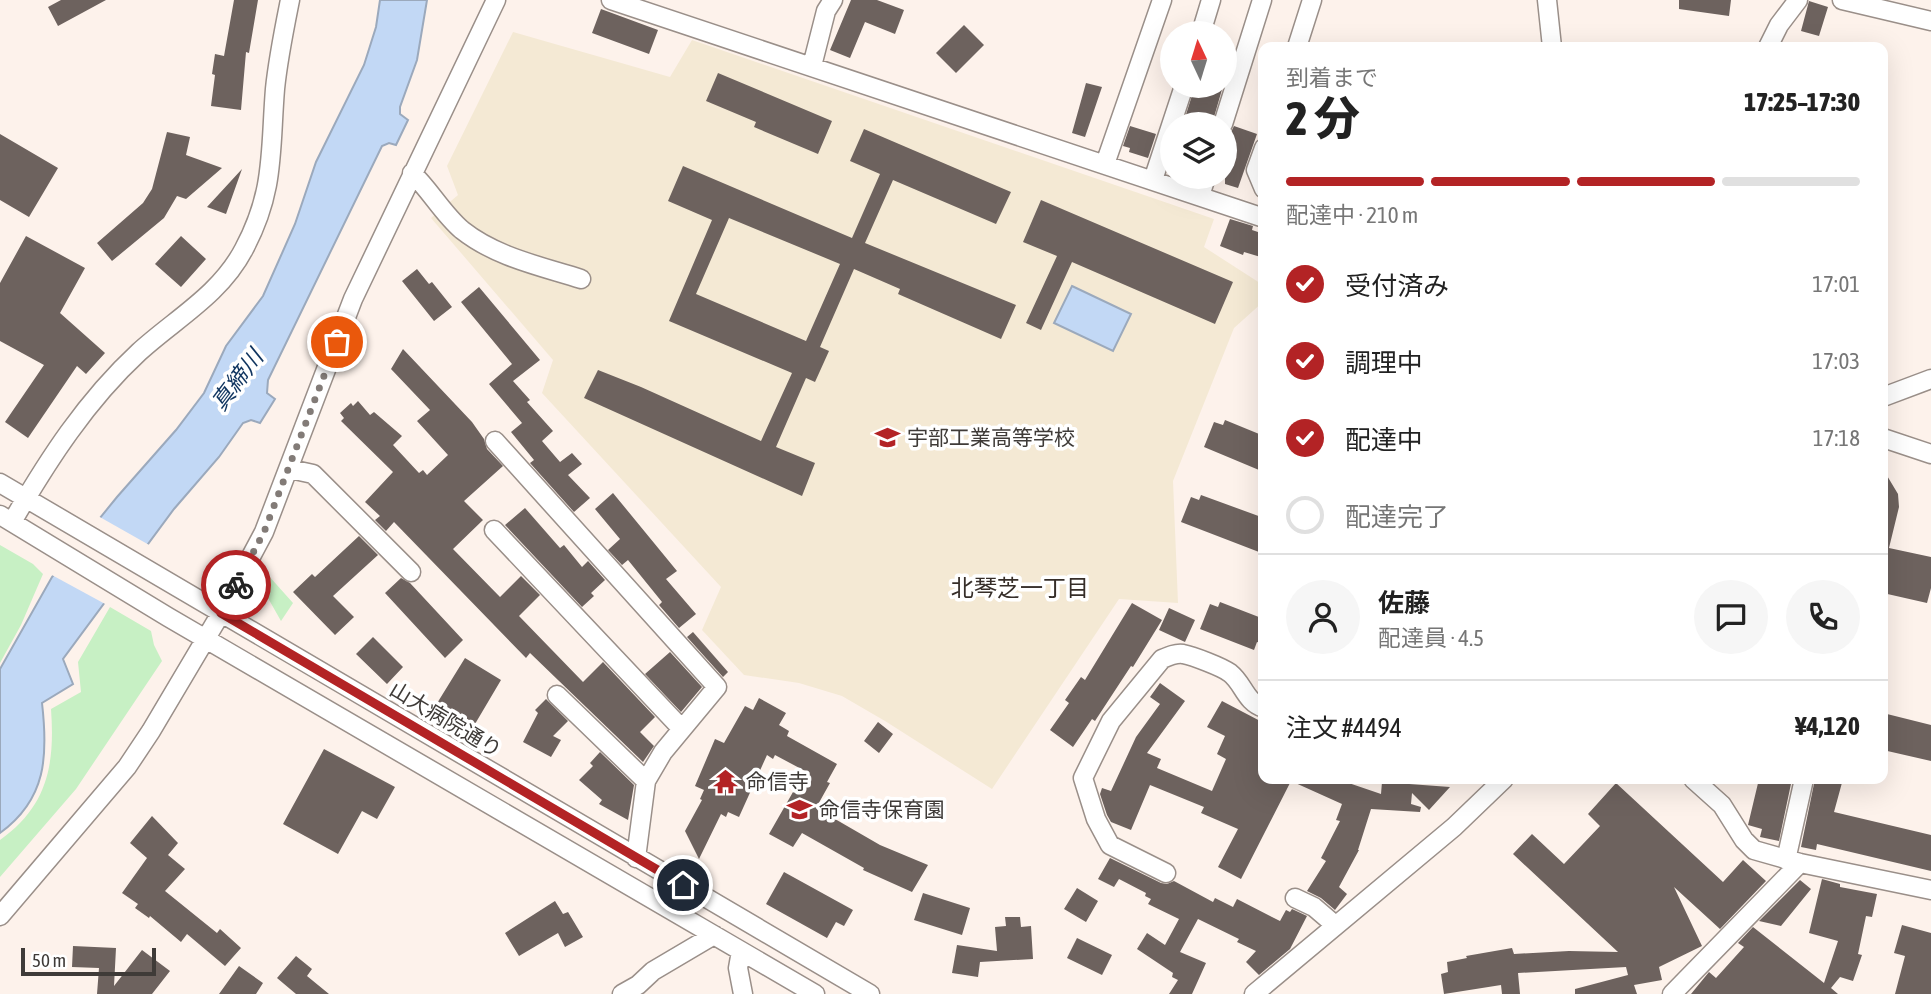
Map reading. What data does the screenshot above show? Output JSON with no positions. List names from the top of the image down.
{
  "streets": {
    "street": ["山大病院通り"]
  },
  "districts": ["北琴芝一丁目"],
  "water": ["真締川"],
  "places": {
    "school or university": ["宇部工業高等学校", "命信寺保育園"],
    "temple": ["命信寺"]
  },
  "scale_bar": "50 m",
  "north": "top",
  "page": {
    "heading": ["2 分", "到着まで", "17:25–17:30"],
    "panel": [
      "佐藤",
      "配達員 · 4.5",
      "注文 #4494",
      "¥4,120"
    ],
    "bar": "配達中 · 210 m",
    "list": [
      ["受付済み", "17:01"],
      ["調理中", "17:03"],
      ["配達中", "17:18"],
      "配達完了"
    ],
    "scale": "50 m"
  }
}
